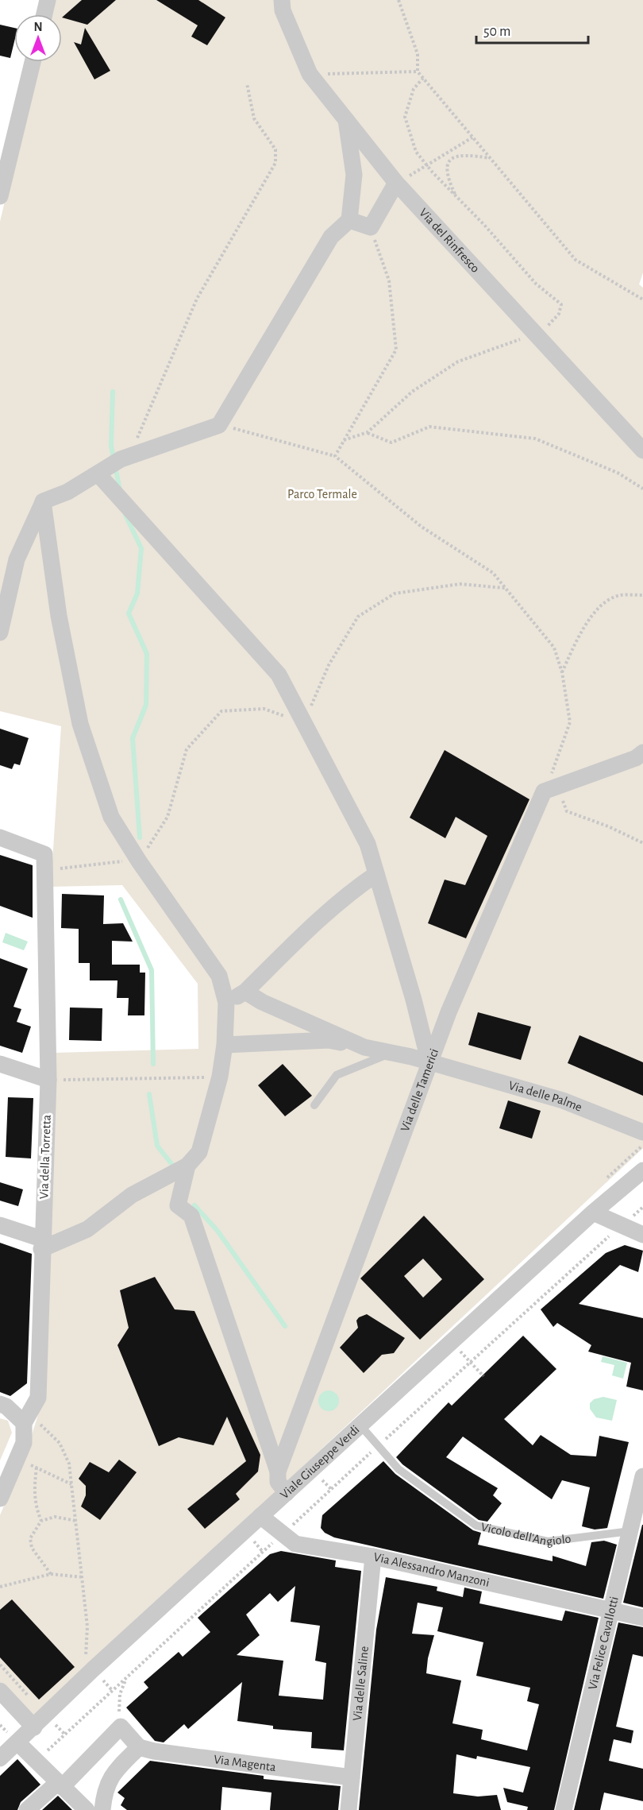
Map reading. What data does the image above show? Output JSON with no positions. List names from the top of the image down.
{
  "streets": {
    "street": [
      "Via del Rinfresco",
      "Via delle Tamerici",
      "Via delle Palme",
      "Via della Torretta",
      "Viale Giuseppe Verdi",
      "Via Alessandro Manzoni",
      "Via Felice Cavallotti",
      "Via delle Saline",
      "Via Magenta"
    ],
    "lane": ["Vicolo dell'Angiolo"]
  },
  "crossings": [
    ["Via delle Tamerici", "Via delle Palme"],
    ["Viale Giuseppe Verdi", "Vicolo dell'Angiolo"],
    ["Viale Giuseppe Verdi", "Via Alessandro Manzoni"],
    ["Vicolo dell'Angiolo", "Via Felice Cavallotti"],
    ["Via Alessandro Manzoni", "Via Felice Cavallotti"],
    ["Via Alessandro Manzoni", "Via delle Saline"],
    ["Via delle Saline", "Via Magenta"]
  ],
  "parks": ["Parco Termale"],
  "scale_bar": "50 m",
  "north": "top"
}
